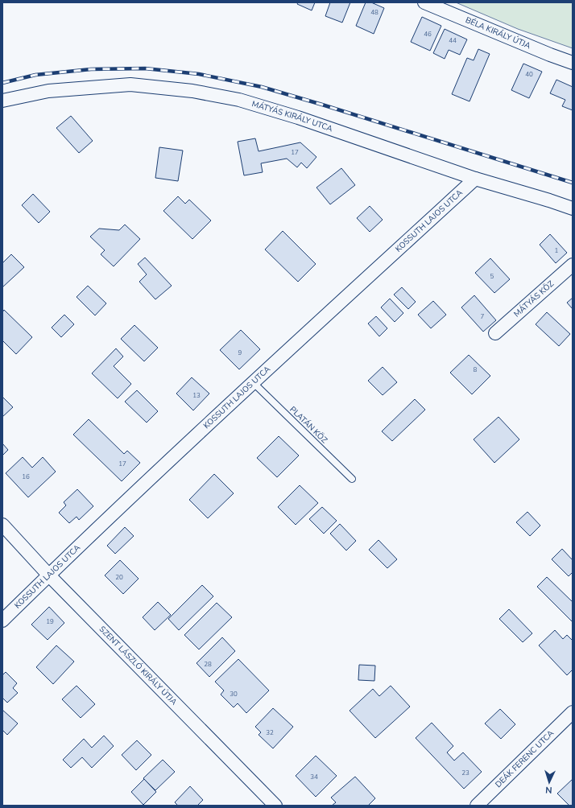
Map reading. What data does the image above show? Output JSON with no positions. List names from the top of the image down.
{
  "streets": {
    "street": [
      "BÉLA KIRÁLY ÚTJA",
      "MÁTYÁS KIRÁLY UTCA",
      "KOSSUTH LAJOS UTCA",
      "MÁTYÁS KÖZ",
      "SZENT LÁSZLÓ KIRÁLY ÚTJA",
      "DEÁK FERENC UTCA"
    ],
    "lane": ["PLATÁN KÖZ"]
  },
  "crossings": [
    ["MÁTYÁS KIRÁLY UTCA", "KOSSUTH LAJOS UTCA"],
    ["KOSSUTH LAJOS UTCA", "PLATÁN KÖZ"],
    ["KOSSUTH LAJOS UTCA", "SZENT LÁSZLÓ KIRÁLY ÚTJA"]
  ],
  "house_numbers": [
    "48",
    "46",
    "44",
    "40",
    "17",
    "1",
    "5",
    "7",
    "9",
    "8",
    "13",
    "17",
    "16",
    "20",
    "19",
    "28",
    "30",
    "32",
    "23",
    "34"
  ],
  "north": "bottom"
}
